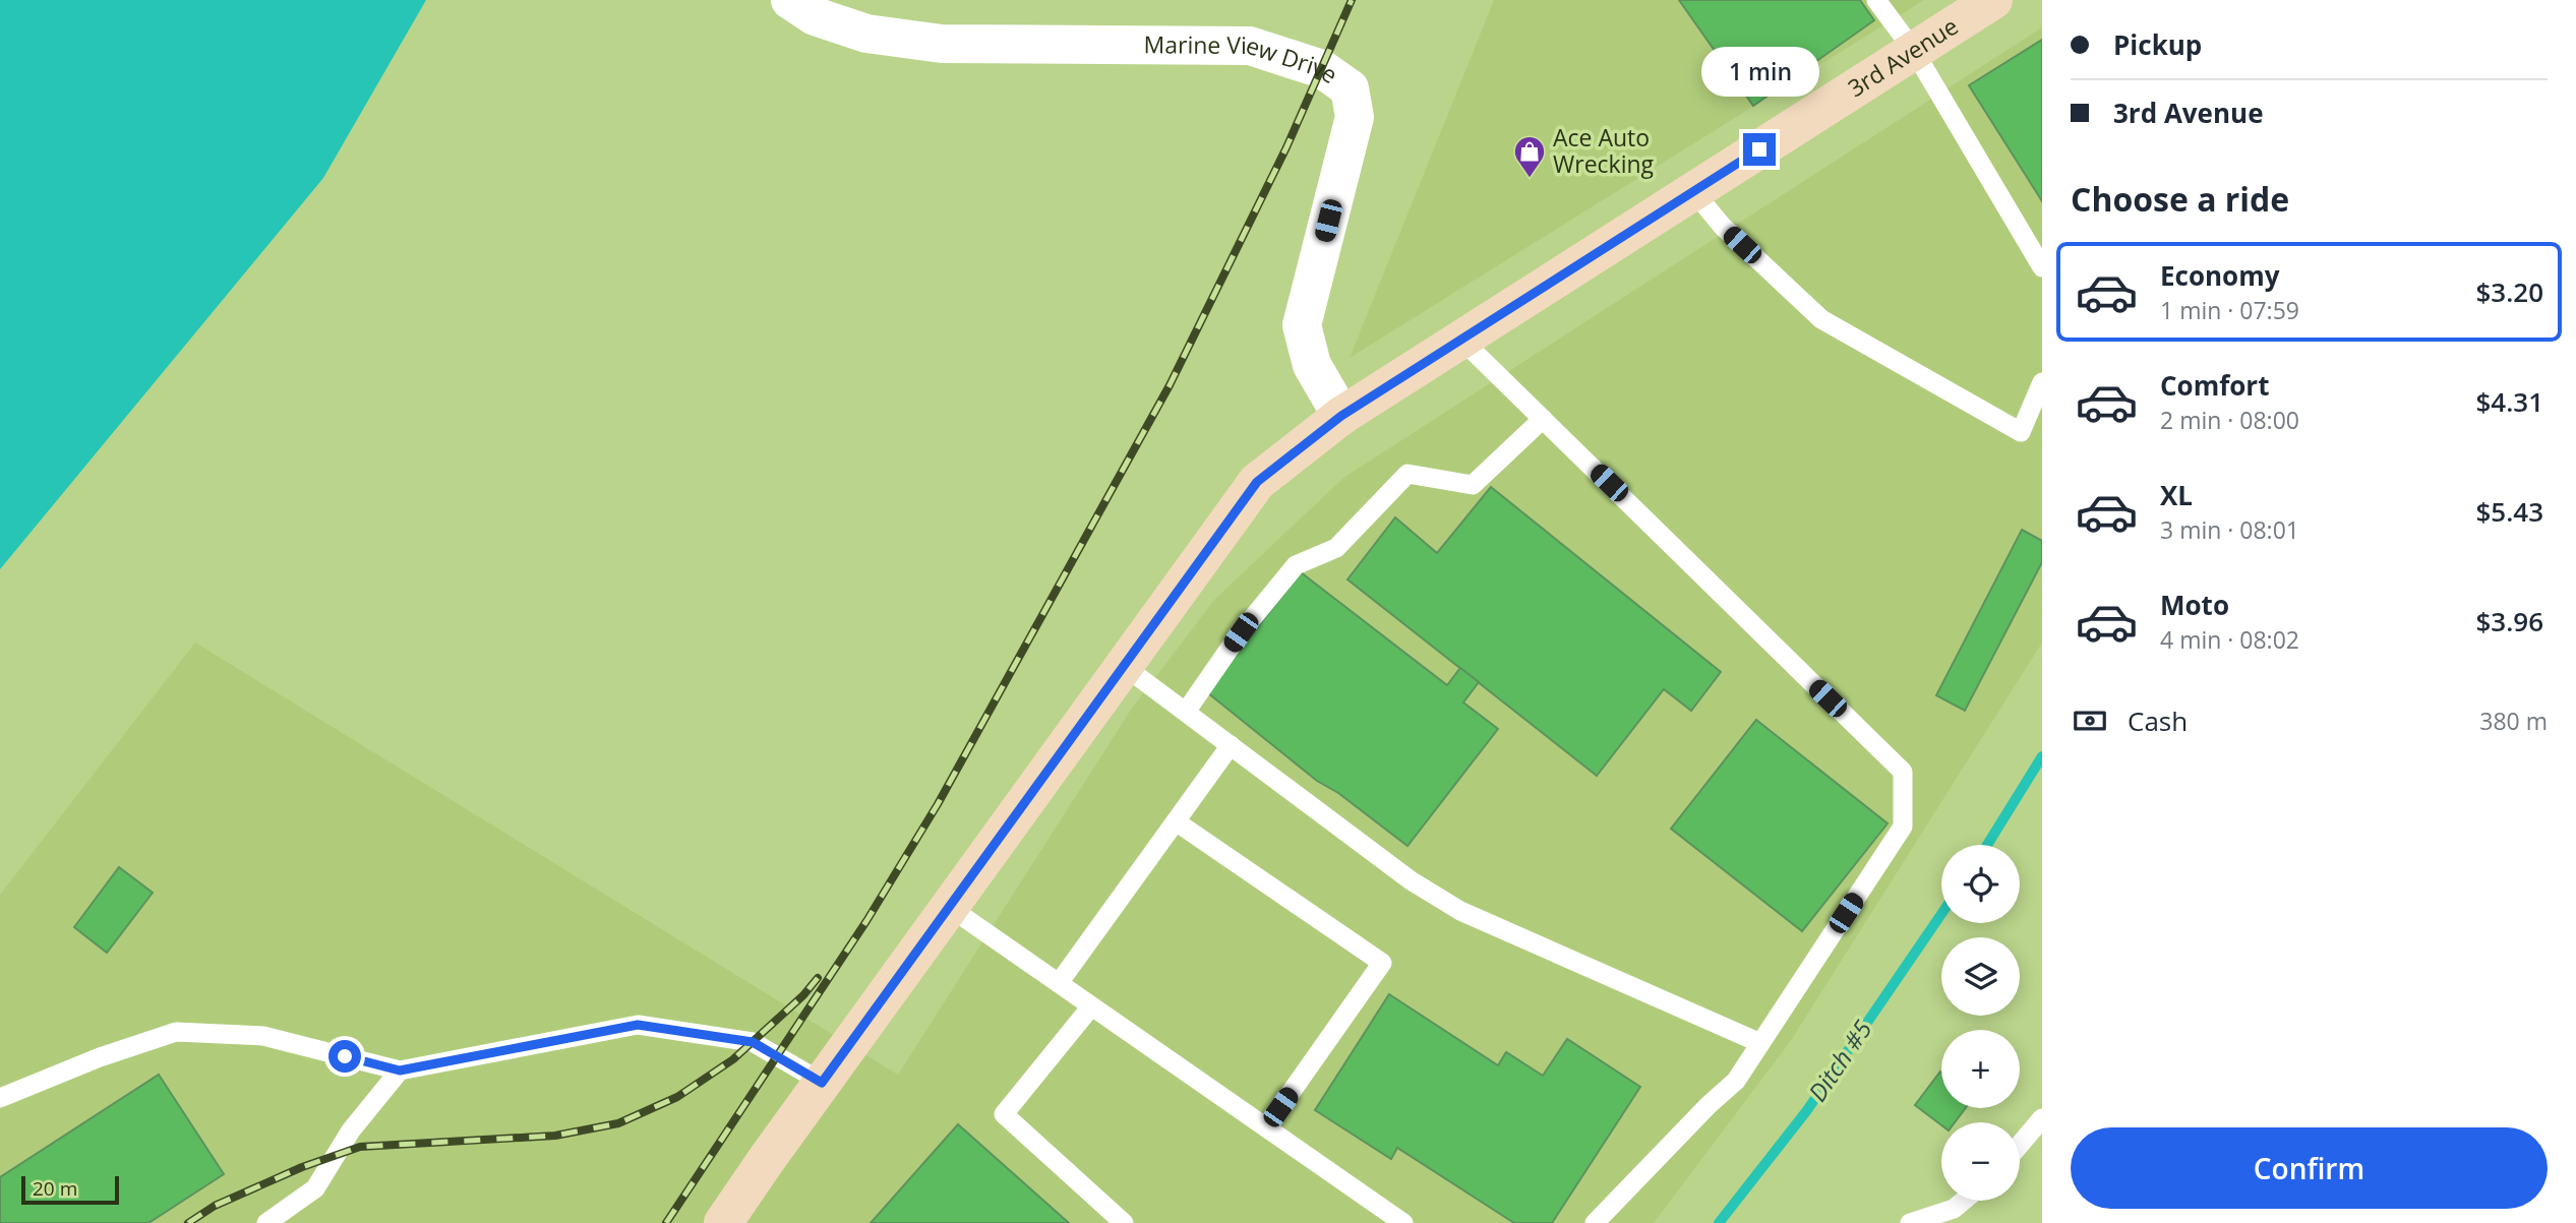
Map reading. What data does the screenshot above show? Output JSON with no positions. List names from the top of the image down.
{
  "streets": {
    "main road": ["3rd Avenue"],
    "street": ["Marine View Drive"]
  },
  "crossings": [
    ["3rd Avenue", "Marine View Drive"]
  ],
  "water": ["Ditch #5"],
  "places": {
    "shop": ["Ace Auto Wrecking"]
  },
  "scale_bar": "20 m",
  "page": {
    "banner": ["Pickup", "3rd Avenue"],
    "bubble": "1 min",
    "heading": "Choose a ride",
    "list": [
      {
        "name": "Economy",
        "note": "1 min · 07:59",
        "value": "$3.20"
      },
      {
        "name": "Comfort",
        "note": "2 min · 08:00",
        "value": "$4.31"
      },
      {
        "name": "XL",
        "note": "3 min · 08:01",
        "value": "$5.43"
      },
      {
        "name": "Moto",
        "note": "4 min · 08:02",
        "value": "$3.96"
      }
    ],
    "pay": ["Cash", "380 m"],
    "map_buttons": ["+", "−"],
    "buttons": "Confirm",
    "scale": "20 m"
  }
}
